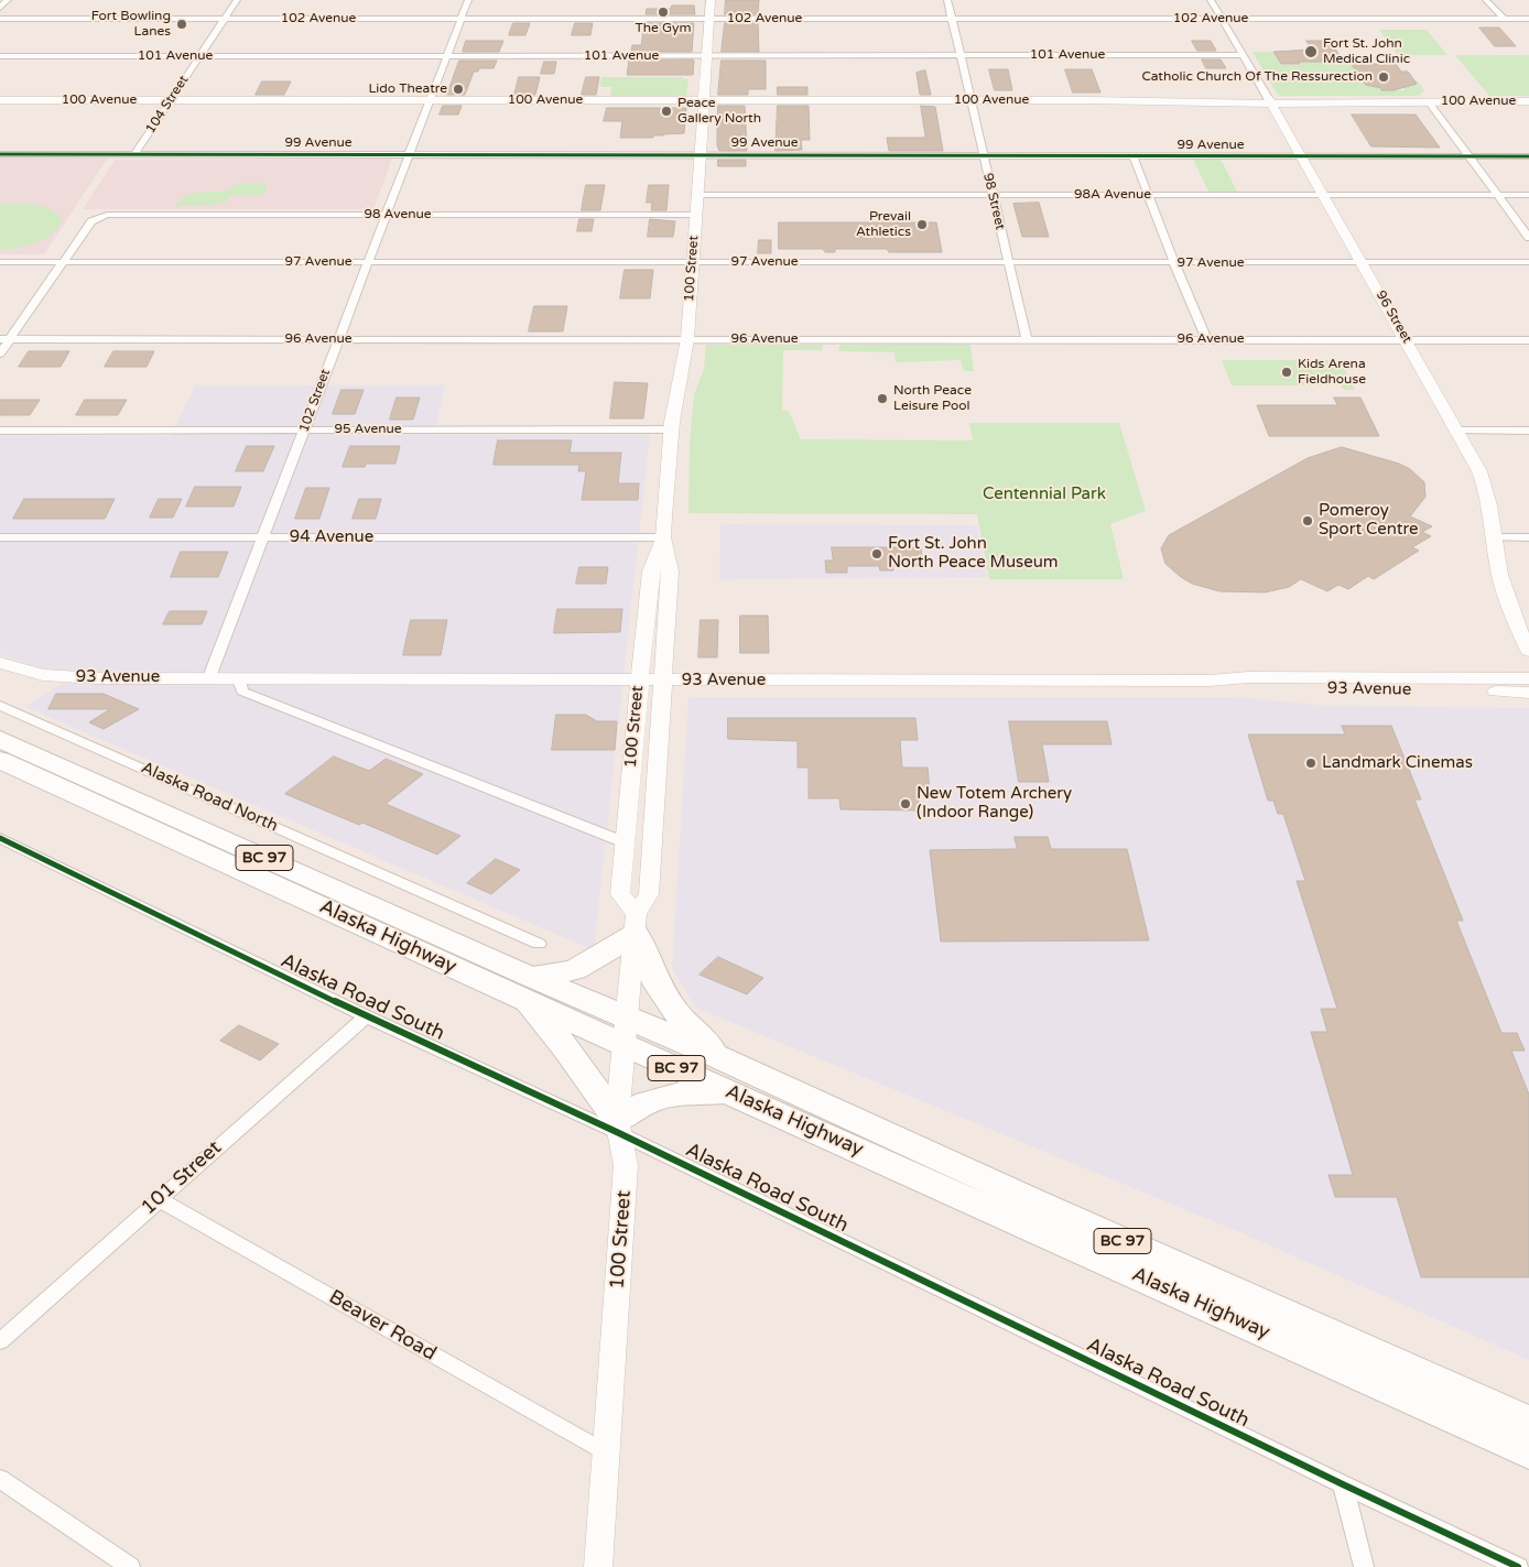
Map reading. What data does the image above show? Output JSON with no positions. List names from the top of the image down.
{
  "streets": {
    "highway": ["BC 97", "Alaska Highway"],
    "main road": [
      "100 Avenue",
      "100 Street",
      "96 Street",
      "93 Avenue"
    ],
    "street": [
      "102 Avenue",
      "101 Avenue",
      "104 Street",
      "99 Avenue",
      "98A Avenue",
      "98 Street",
      "98 Avenue",
      "97 Avenue",
      "96 Avenue",
      "102 Street",
      "95 Avenue",
      "94 Avenue",
      "Alaska Road North",
      "Alaska Road South",
      "101 Street",
      "Beaver Road"
    ]
  },
  "crossings": [
    ["102 Avenue", "104 Street"],
    ["102 Avenue", "98 Street"],
    ["102 Avenue", "100 Street"],
    ["102 Avenue", "96 Street"],
    ["102 Avenue", "102 Street"],
    ["101 Avenue", "104 Street"],
    ["101 Avenue", "98 Street"],
    ["101 Avenue", "100 Street"],
    ["101 Avenue", "96 Street"],
    ["101 Avenue", "102 Street"],
    ["100 Avenue", "104 Street"],
    ["100 Avenue", "98 Street"],
    ["100 Avenue", "100 Street"],
    ["100 Avenue", "96 Street"],
    ["100 Avenue", "102 Street"],
    ["104 Street", "99 Avenue"],
    ["99 Avenue", "98 Street"],
    ["99 Avenue", "100 Street"],
    ["99 Avenue", "96 Street"],
    ["99 Avenue", "102 Street"],
    ["98A Avenue", "98 Street"],
    ["98A Avenue", "100 Street"],
    ["98A Avenue", "96 Street"],
    ["98 Street", "97 Avenue"],
    ["98 Street", "96 Avenue"],
    ["98 Avenue", "97 Avenue"],
    ["98 Avenue", "100 Street"],
    ["98 Avenue", "102 Street"],
    ["97 Avenue", "100 Street"],
    ["97 Avenue", "96 Street"],
    ["97 Avenue", "102 Street"],
    ["100 Street", "96 Avenue"],
    ["100 Street", "95 Avenue"],
    ["100 Street", "94 Avenue"],
    ["100 Street", "93 Avenue"],
    ["100 Street", "Alaska Highway"],
    ["100 Street", "Alaska Road South"],
    ["100 Street", "Beaver Road"],
    ["96 Street", "96 Avenue"],
    ["96 Avenue", "102 Street"],
    ["102 Street", "95 Avenue"],
    ["102 Street", "94 Avenue"],
    ["102 Street", "93 Avenue"],
    ["Alaska Road South", "101 Street"],
    ["101 Street", "Beaver Road"]
  ],
  "parks": ["Centennial Park"],
  "places": [
    "The Gym",
    "Fort Bowling Lanes",
    "Fort St. John Medical Clinic",
    "Catholic Church Of The Ressurection",
    "Lido Theatre",
    "Peace Gallery North",
    "Prevail Athletics",
    "Kids Arena Fieldhouse",
    "North Peace Leisure Pool",
    "Pomeroy Sport Centre",
    "Fort St. John North Peace Museum",
    "Landmark Cinemas",
    "New Totem Archery (Indoor Range)"
  ]
}
